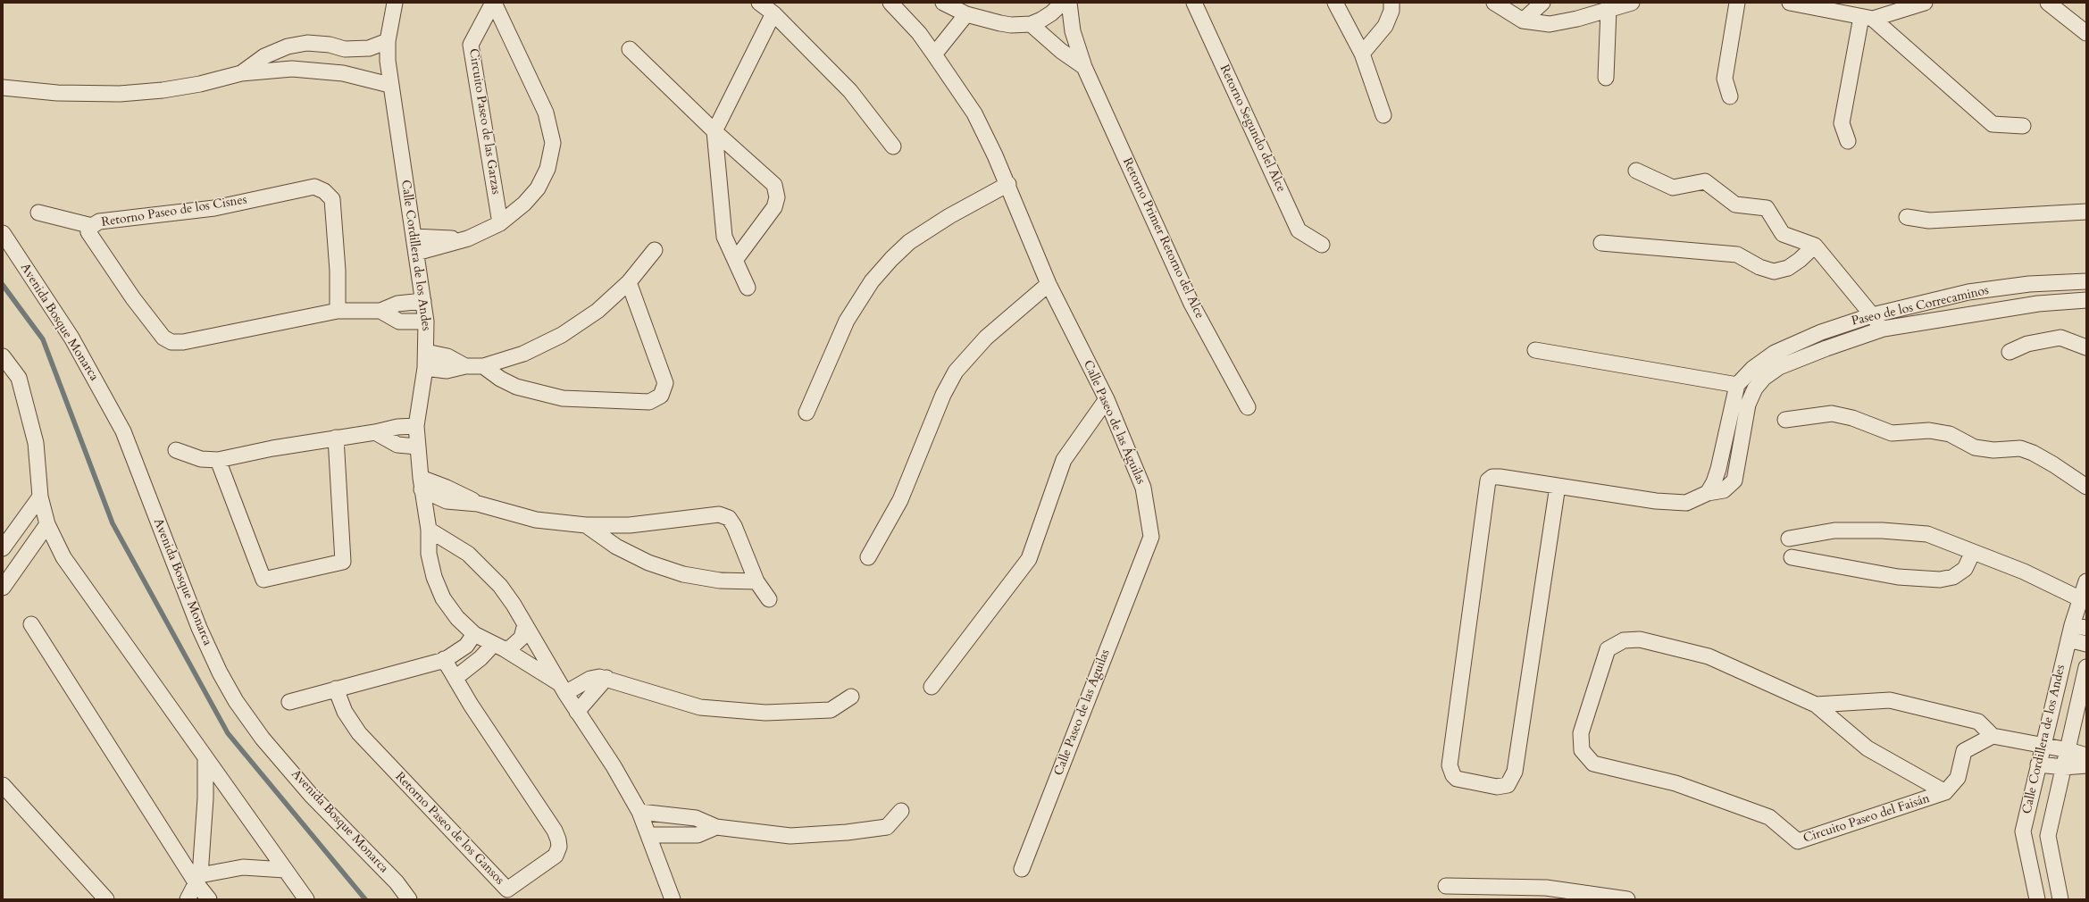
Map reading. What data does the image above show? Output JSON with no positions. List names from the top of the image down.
{
  "streets": {
    "street": [
      "Circuito Paseo de las Garzas",
      "Retorno Segundo del Alce",
      "Retorno Paseo de los Cisnes",
      "Retorno Primer Retorno del Alce",
      "Calle Cordillera de los Andes",
      "Paseo de los Correcaminos",
      "Avenida Bosque Monarca",
      "Calle Paseo de las Águilas",
      "Circuito Paseo del Faisán",
      "Retorno Paseo de los Gansos"
    ]
  },
  "crossings": [
    ["Circuito Paseo de las Garzas", "Calle Cordillera de los Andes"],
    ["Retorno Paseo de los Cisnes", "Calle Cordillera de los Andes"]
  ]
}
